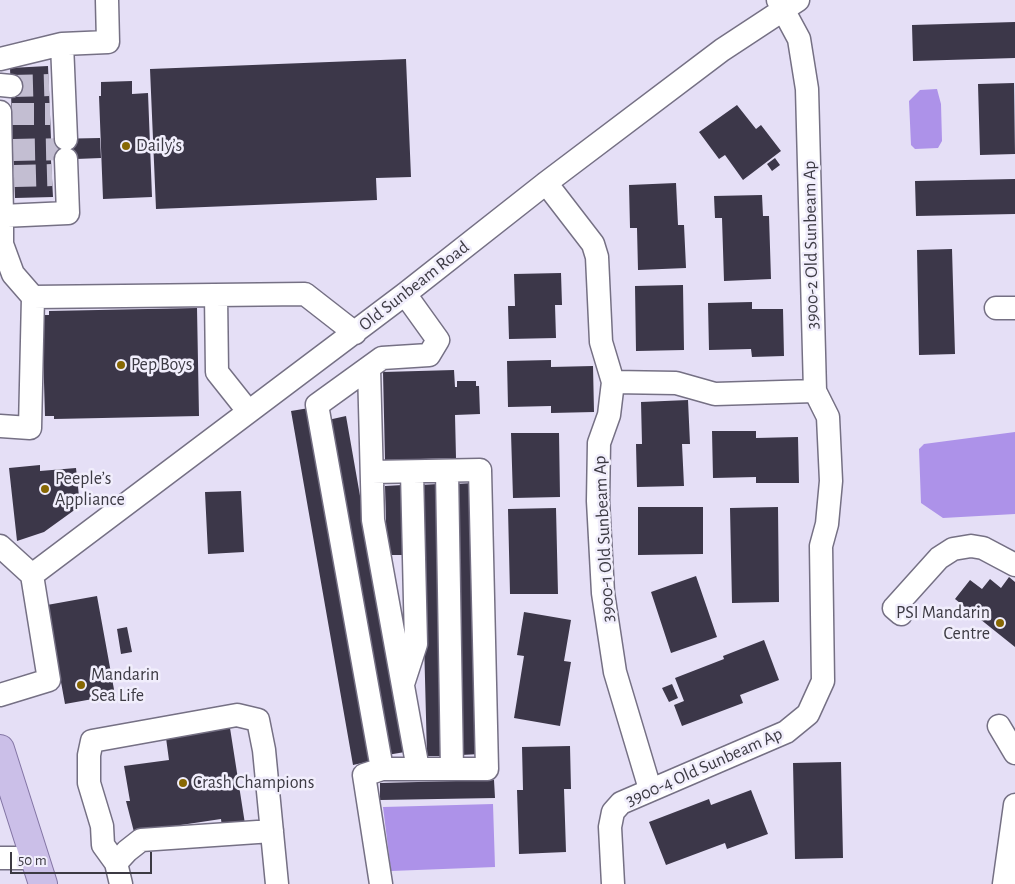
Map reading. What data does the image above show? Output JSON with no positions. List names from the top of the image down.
{
  "streets": {
    "street": [
      "3900-2 Old Sunbeam Ap",
      "Old Sunbeam Road",
      "3900-1 Old Sunbeam Ap",
      "3900-4 Old Sunbeam Ap"
    ]
  },
  "crossings": [
    ["3900-2 Old Sunbeam Ap", "Old Sunbeam Road"],
    ["3900-2 Old Sunbeam Ap", "3900-4 Old Sunbeam Ap"],
    ["Old Sunbeam Road", "3900-1 Old Sunbeam Ap"],
    ["3900-1 Old Sunbeam Ap", "3900-4 Old Sunbeam Ap"]
  ],
  "places": [
    "Daily’s",
    "Pep Boys",
    "Peeple’s Appliance",
    "PSI Mandarin Centre",
    "Mandarin Sea Life",
    "Crash Champions"
  ],
  "scale_bar": "50 m"
}
